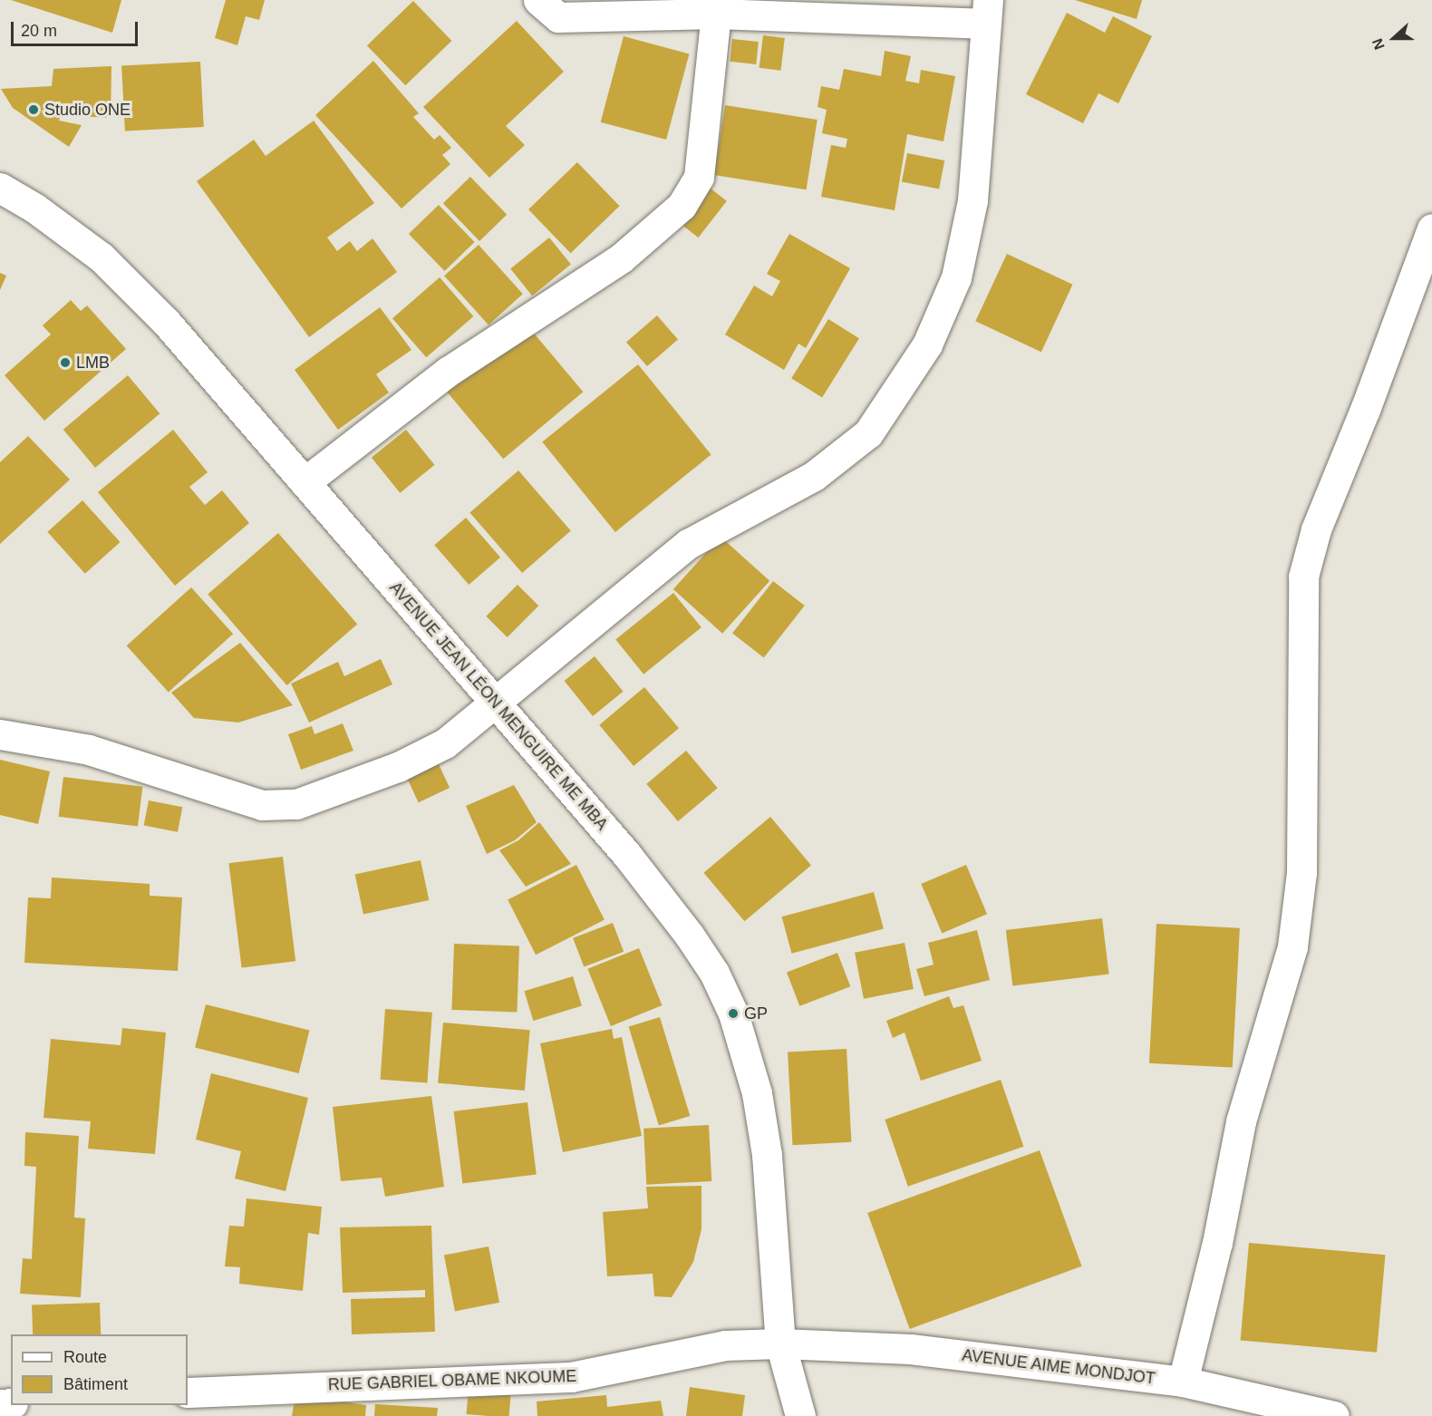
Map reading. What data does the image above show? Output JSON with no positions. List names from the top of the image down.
{
  "streets": {
    "street": ["AVENUE JEAN LÉON MENGUIRE ME MBA", "AVENUE AIME MONDJOT", "RUE GABRIEL OBAME NKOUME"]
  },
  "crossings": [
    ["AVENUE JEAN LÉON MENGUIRE ME MBA", "AVENUE AIME MONDJOT"],
    ["AVENUE JEAN LÉON MENGUIRE ME MBA", "RUE GABRIEL OBAME NKOUME"],
    ["AVENUE AIME MONDJOT", "RUE GABRIEL OBAME NKOUME"]
  ],
  "places": ["Studio ONE", "LMB", "GP"],
  "legend": ["Route", "Bâtiment"],
  "scale_bar": "20 m",
  "north": "left"
}
